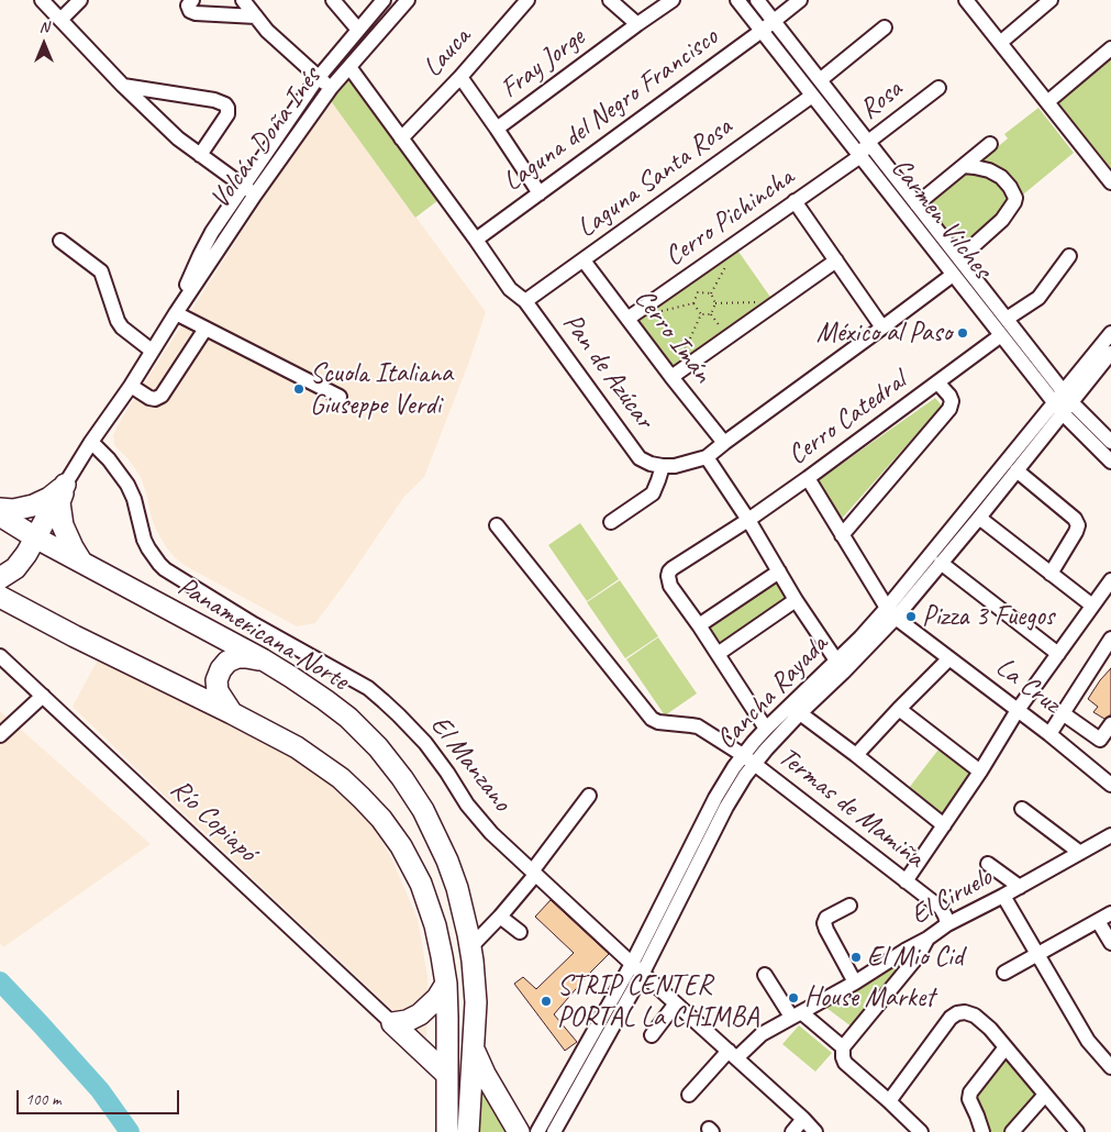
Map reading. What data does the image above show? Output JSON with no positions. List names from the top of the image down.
{
  "streets": {
    "highway": ["Panamericana Norte"],
    "street": [
      "Lauca",
      "Fray Jorge",
      "Rosa",
      "Laguna del Negro Francisco",
      "Volcán Doña Inés",
      "Laguna Santa Rosa",
      "Cerro Pichincha",
      "Carmen Vilches",
      "Cerro Imán",
      "Pan de Azúcar",
      "Cerro Catedral",
      "La Cruz",
      "Cancha Rayada",
      "El Manzano",
      "Termas de Mamiña",
      "Río Copiapó",
      "El Ciruelo"
    ]
  },
  "crossings": [
    ["Lauca", "Pan de Azúcar"],
    ["Rosa", "Cerro Pichincha"],
    ["Rosa", "Carmen Vilches"],
    ["Laguna del Negro Francisco", "Carmen Vilches"],
    ["Laguna del Negro Francisco", "Pan de Azúcar"],
    ["Volcán Doña Inés", "Pan de Azúcar"],
    ["Volcán Doña Inés", "El Manzano"],
    ["Laguna Santa Rosa", "Carmen Vilches"],
    ["Laguna Santa Rosa", "Cerro Imán"],
    ["Laguna Santa Rosa", "Pan de Azúcar"],
    ["Cerro Pichincha", "Carmen Vilches"],
    ["Cerro Pichincha", "Cerro Imán"],
    ["Carmen Vilches", "Cerro Catedral"],
    ["Carmen Vilches", "Cancha Rayada"],
    ["La Cruz", "Cancha Rayada"],
    ["Cancha Rayada", "El Manzano"],
    ["Cancha Rayada", "Termas de Mamiña"],
    ["El Manzano", "El Ciruelo"],
    ["Termas de Mamiña", "El Ciruelo"]
  ],
  "places": [
    "México al Paso",
    "Scuola Italiana Giuseppe Verdi",
    "Pizza 3 Fuegos",
    "El Mio Cid",
    "House Market",
    "STRIP CENTER PORTAL La CHIMBA"
  ],
  "scale_bar": "100 m",
  "north": "top"
}
